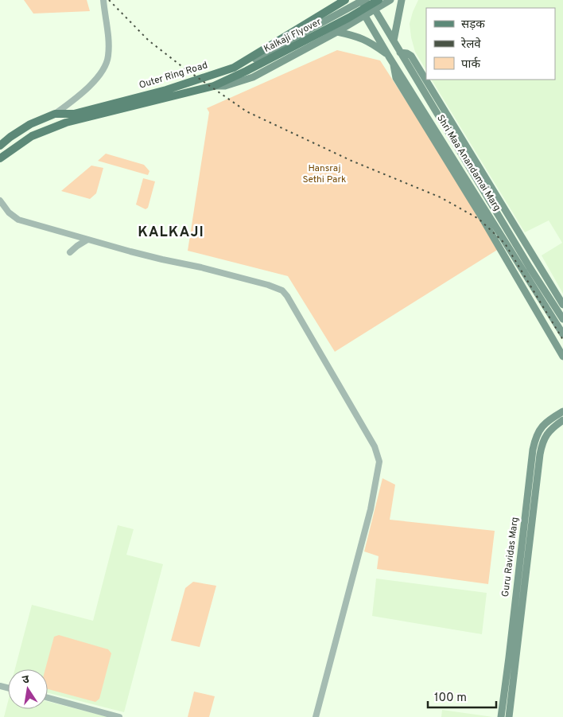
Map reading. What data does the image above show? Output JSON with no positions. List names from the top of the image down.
{
  "streets": {
    "main road": [
      "Kalkaji Flyover",
      "Outer Ring Road",
      "Shri Maa Anandamai Marg",
      "Guru Ravidas Marg"
    ]
  },
  "crossings": [
    ["Kalkaji Flyover", "Outer Ring Road"]
  ],
  "districts": ["KALKAJI"],
  "parks": ["Hansraj Sethi Park"],
  "legend": ["सड़क", "रेलवे", "पार्क"],
  "scale_bar": "100 m",
  "north": "top"
}
